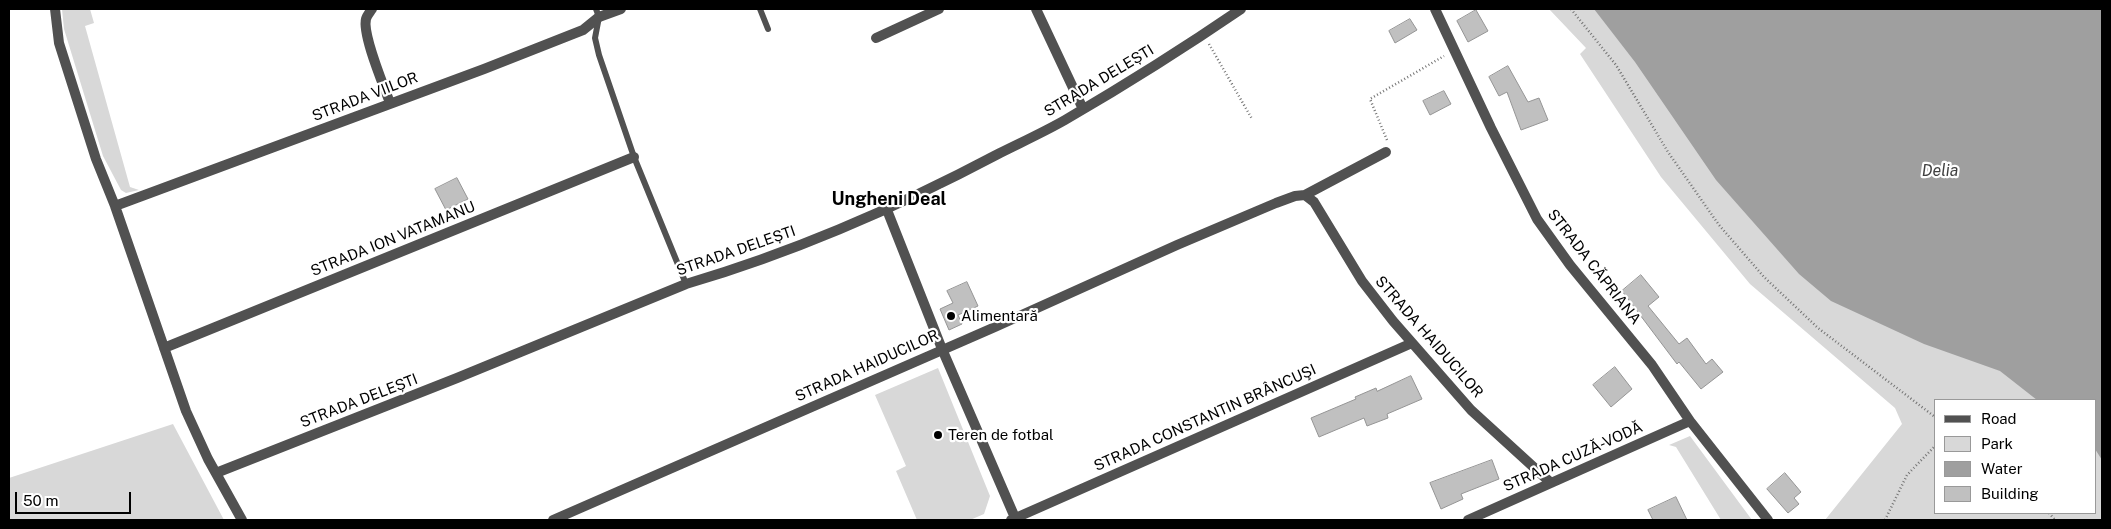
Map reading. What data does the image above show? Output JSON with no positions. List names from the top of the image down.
{
  "streets": {
    "street": [
      "STRADA DELEȘTI",
      "STRADA VIILOR",
      "STRADA ION VATAMANU",
      "STRADA CĂPRIANA",
      "STRADA HAIDUCILOR",
      "STRADA CONSTANTIN BRÂNCUŞI",
      "STRADA CUZĂ-VODĂ"
    ]
  },
  "crossings": [
    ["STRADA CĂPRIANA", "STRADA CUZĂ-VODĂ"],
    ["STRADA HAIDUCILOR", "STRADA CONSTANTIN BRÂNCUŞI"],
    ["STRADA HAIDUCILOR", "STRADA CUZĂ-VODĂ"]
  ],
  "districts": ["Ungheni Deal"],
  "water": ["Delia"],
  "places": ["Alimentară", "Teren de fotbal"],
  "legend": [
    "Road",
    "Park",
    "Water",
    "Building"
  ],
  "scale_bar": "50 m"
}
